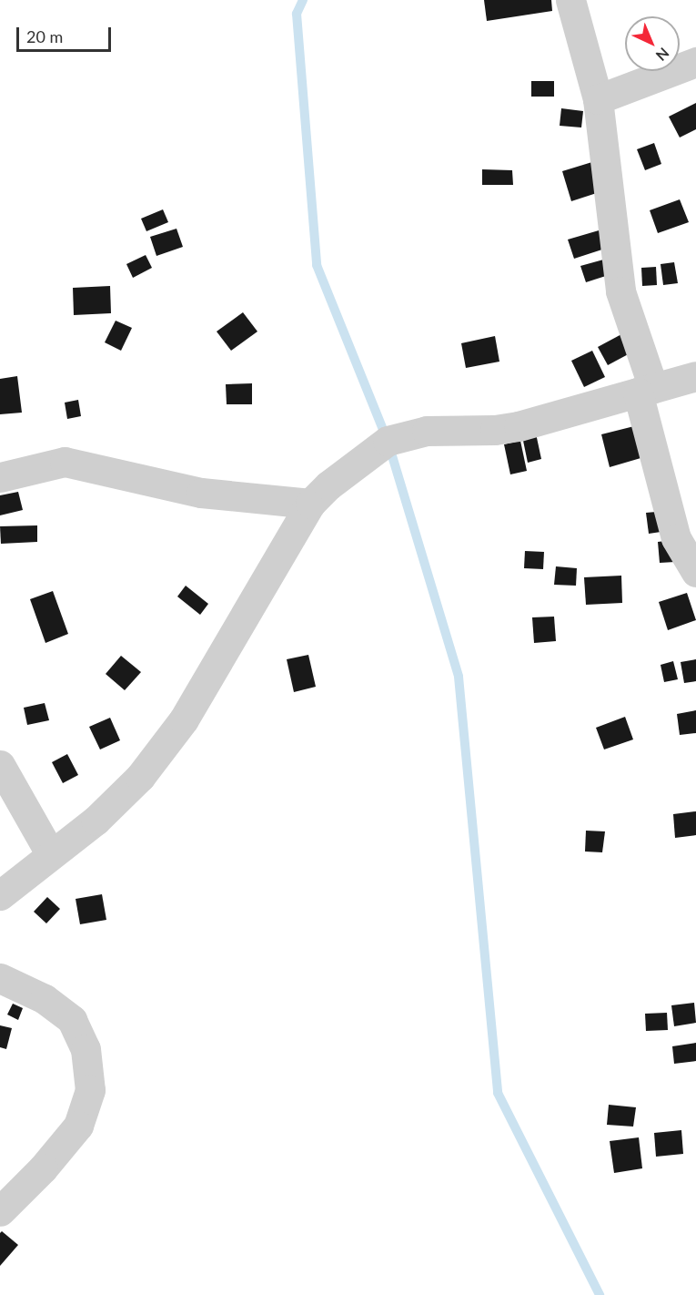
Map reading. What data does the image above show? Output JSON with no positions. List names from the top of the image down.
{
  "scale_bar": "20 m",
  "north": "bottom right"
}
